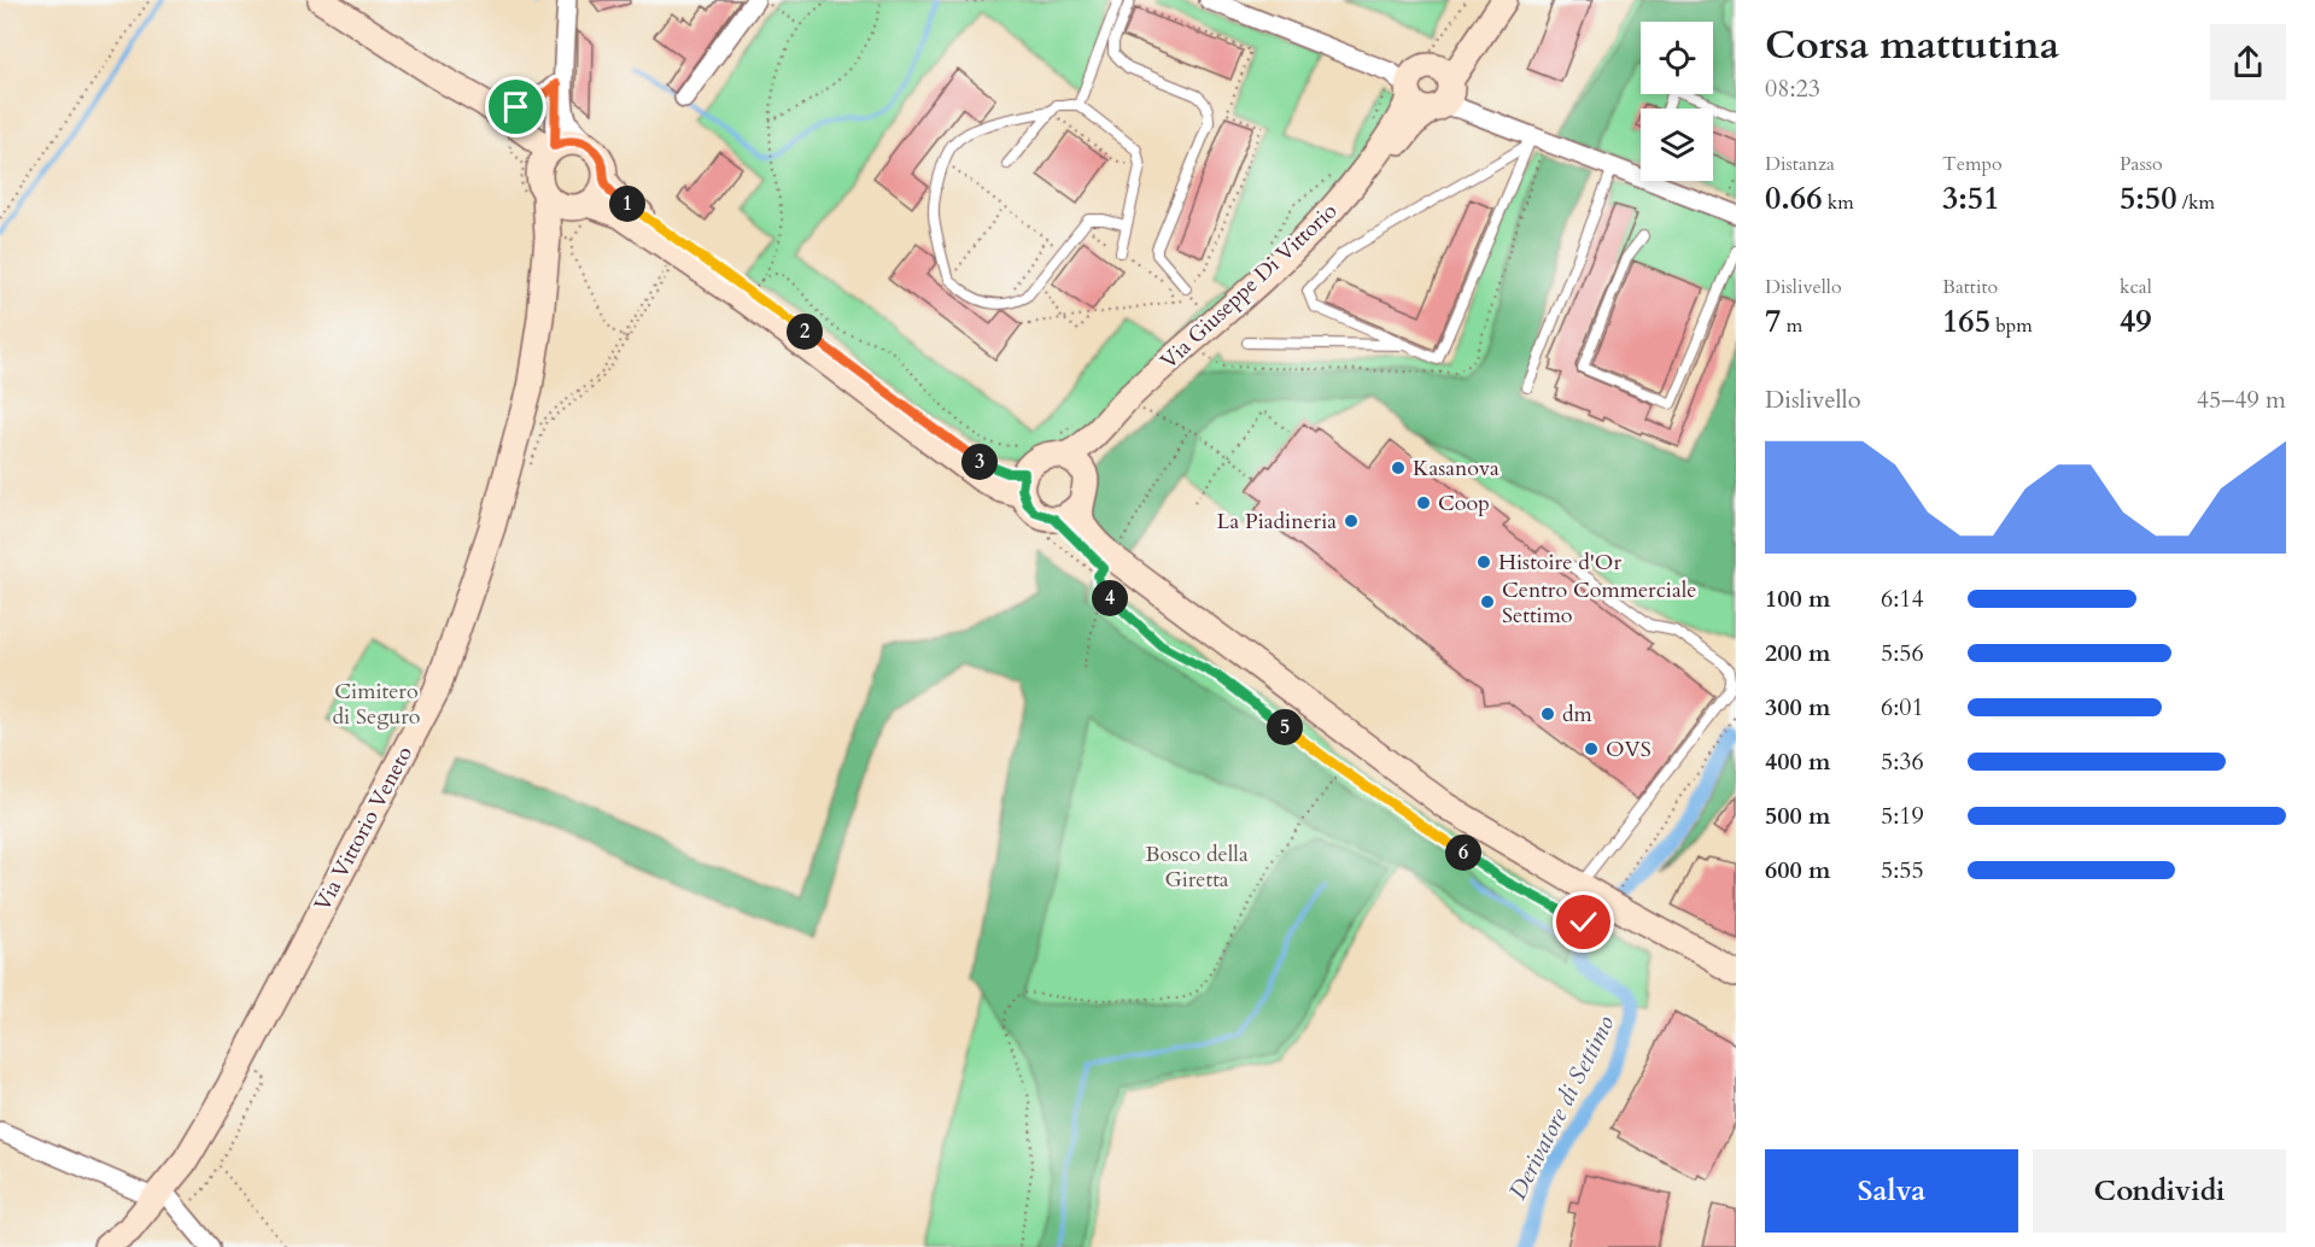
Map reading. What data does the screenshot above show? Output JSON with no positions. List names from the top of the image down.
{
  "streets": {
    "street": ["Via Giuseppe Di Vittorio", "Via Vittorio Veneto"]
  },
  "water": ["Derivatore di Settimo"],
  "parks": ["Cimitero di Seguro", "Bosco della Giretta"],
  "places": [
    "Kasanova",
    "Coop",
    "La Piadineria",
    "Histoire d'Or",
    "Centro Commerciale Settimo",
    "dm",
    "OVS"
  ],
  "page": {
    "heading": ["Corsa mattutina", "08:23"],
    "stats": [
      ["Distanza", "0.66 km"],
      ["Tempo", "3:51"],
      ["Passo", "5:50 /km"],
      ["Dislivello", "7 m"],
      ["Battito", "165 bpm"],
      ["kcal", "49"]
    ],
    "pins": [
      "1",
      "2",
      "3",
      "4",
      "5",
      "6"
    ],
    "chart": ["Dislivello", "45–49 m"],
    "list": [
      {
        "name": "100 m",
        "note": "6:14"
      },
      {
        "name": "200 m",
        "note": "5:56"
      },
      {
        "name": "300 m",
        "note": "6:01"
      },
      {
        "name": "400 m",
        "note": "5:36"
      },
      {
        "name": "500 m",
        "note": "5:19"
      },
      {
        "name": "600 m",
        "note": "5:55"
      }
    ],
    "buttons": ["Salva", "Condividi"]
  }
}
